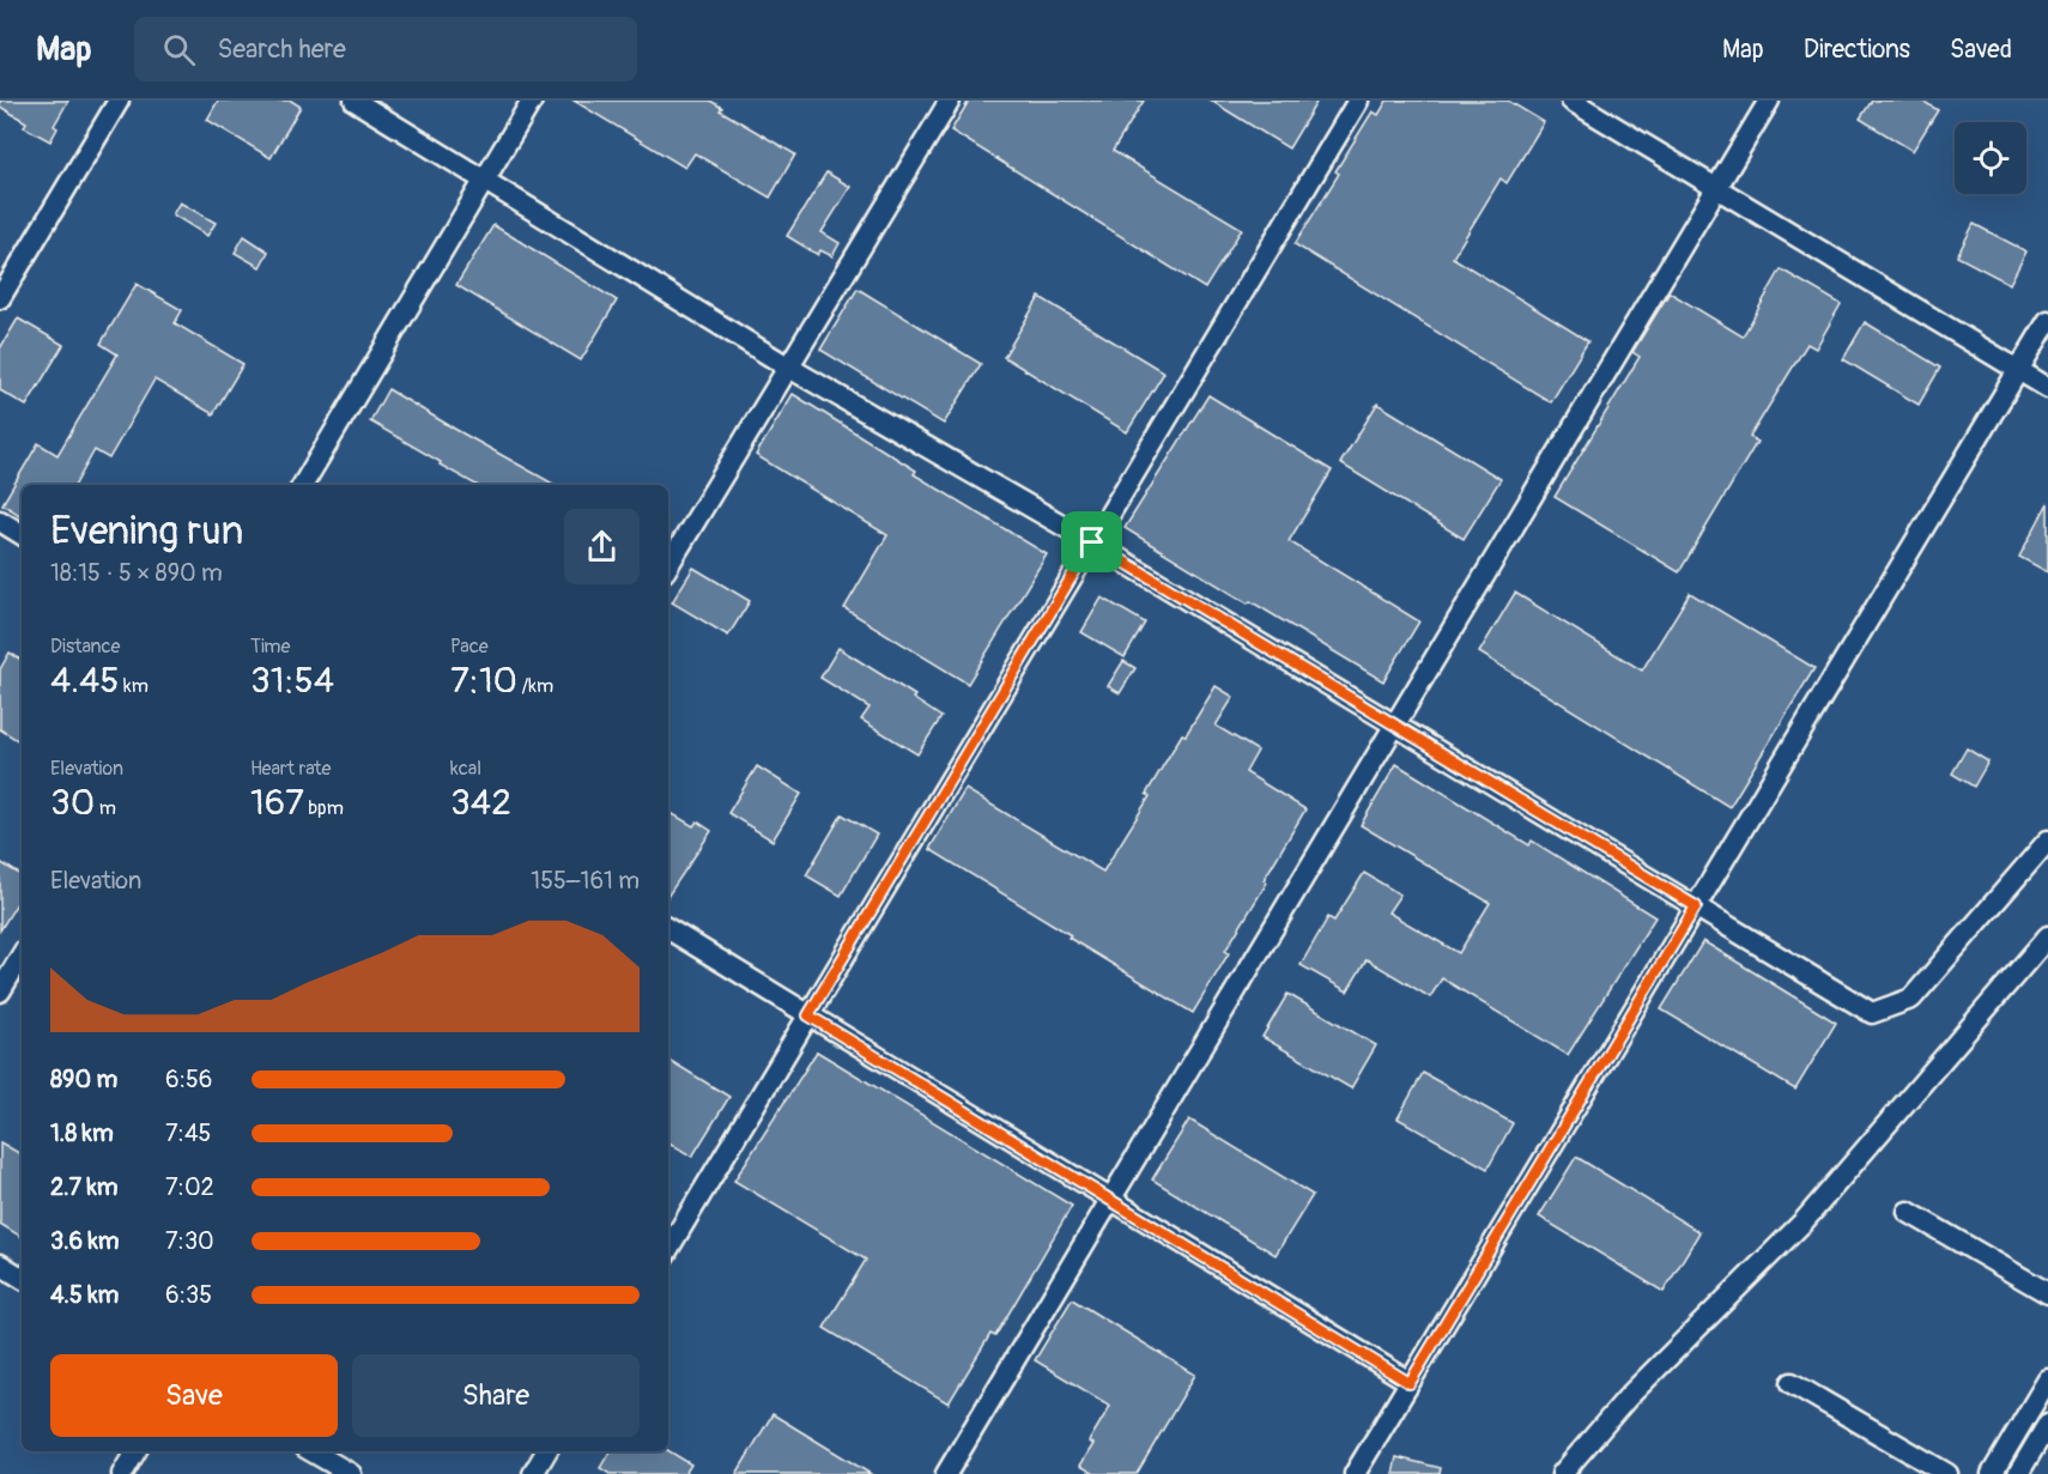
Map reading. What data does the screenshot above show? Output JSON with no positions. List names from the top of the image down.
{
  "page": {
    "header": "Map",
    "search": "Search here",
    "nav": ["Map", "Directions", "Saved"],
    "heading": ["Evening run", "18:15 · 5 × 890 m"],
    "stats": [
      ["Distance", "4.45 km"],
      ["Time", "31:54"],
      ["Pace", "7:10 /km"],
      ["Elevation", "30 m"],
      ["Heart rate", "167 bpm"],
      ["kcal", "342"]
    ],
    "chart": ["Elevation", "155–161 m"],
    "list": [
      {
        "name": "890 m",
        "note": "6:56"
      },
      {
        "name": "1.8 km",
        "note": "7:45"
      },
      {
        "name": "2.7 km",
        "note": "7:02"
      },
      {
        "name": "3.6 km",
        "note": "7:30"
      },
      {
        "name": "4.5 km",
        "note": "6:35"
      }
    ],
    "buttons": ["Save", "Share"]
  }
}
